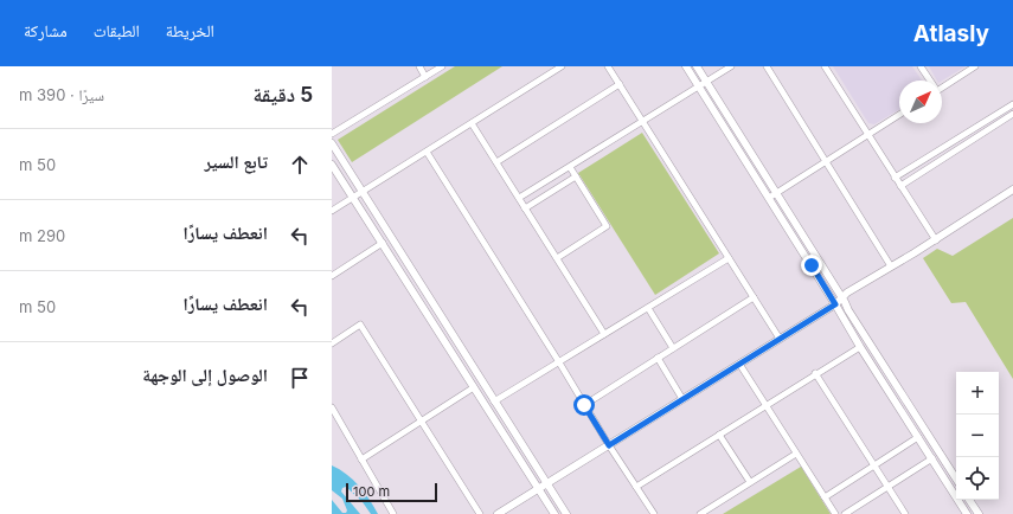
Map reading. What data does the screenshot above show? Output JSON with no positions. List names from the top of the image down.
{
  "scale_bar": "100 m",
  "north": "top right",
  "page": {
    "header": "Atlasly",
    "nav": ["الخريطة", "الطبقات", "مشاركة"],
    "heading": ["5 دقيقة", "سيرًا · 390 m"],
    "list": [
      ["تابع السير", "50 m"],
      ["انعطف يسارًا", "290 m"],
      ["انعطف يسارًا", "50 m"],
      "الوصول إلى الوجهة"
    ],
    "map_buttons": ["+", "−"],
    "scale": "100 m"
  }
}
